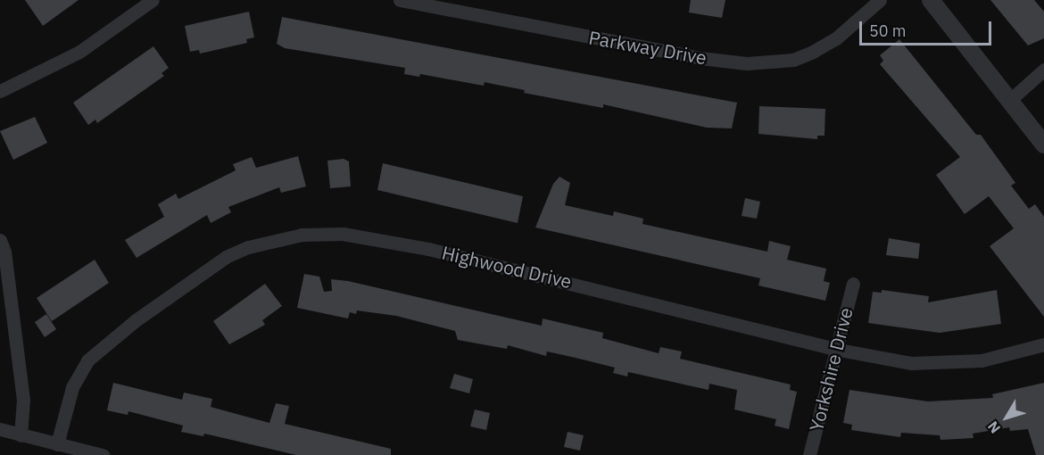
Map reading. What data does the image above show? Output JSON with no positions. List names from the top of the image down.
{
  "streets": {
    "street": ["Parkway Drive", "Highwood Drive", "Yorkshire Drive"]
  },
  "crossings": [
    ["Highwood Drive", "Yorkshire Drive"]
  ],
  "scale_bar": "50 m",
  "north": "bottom left"
}
